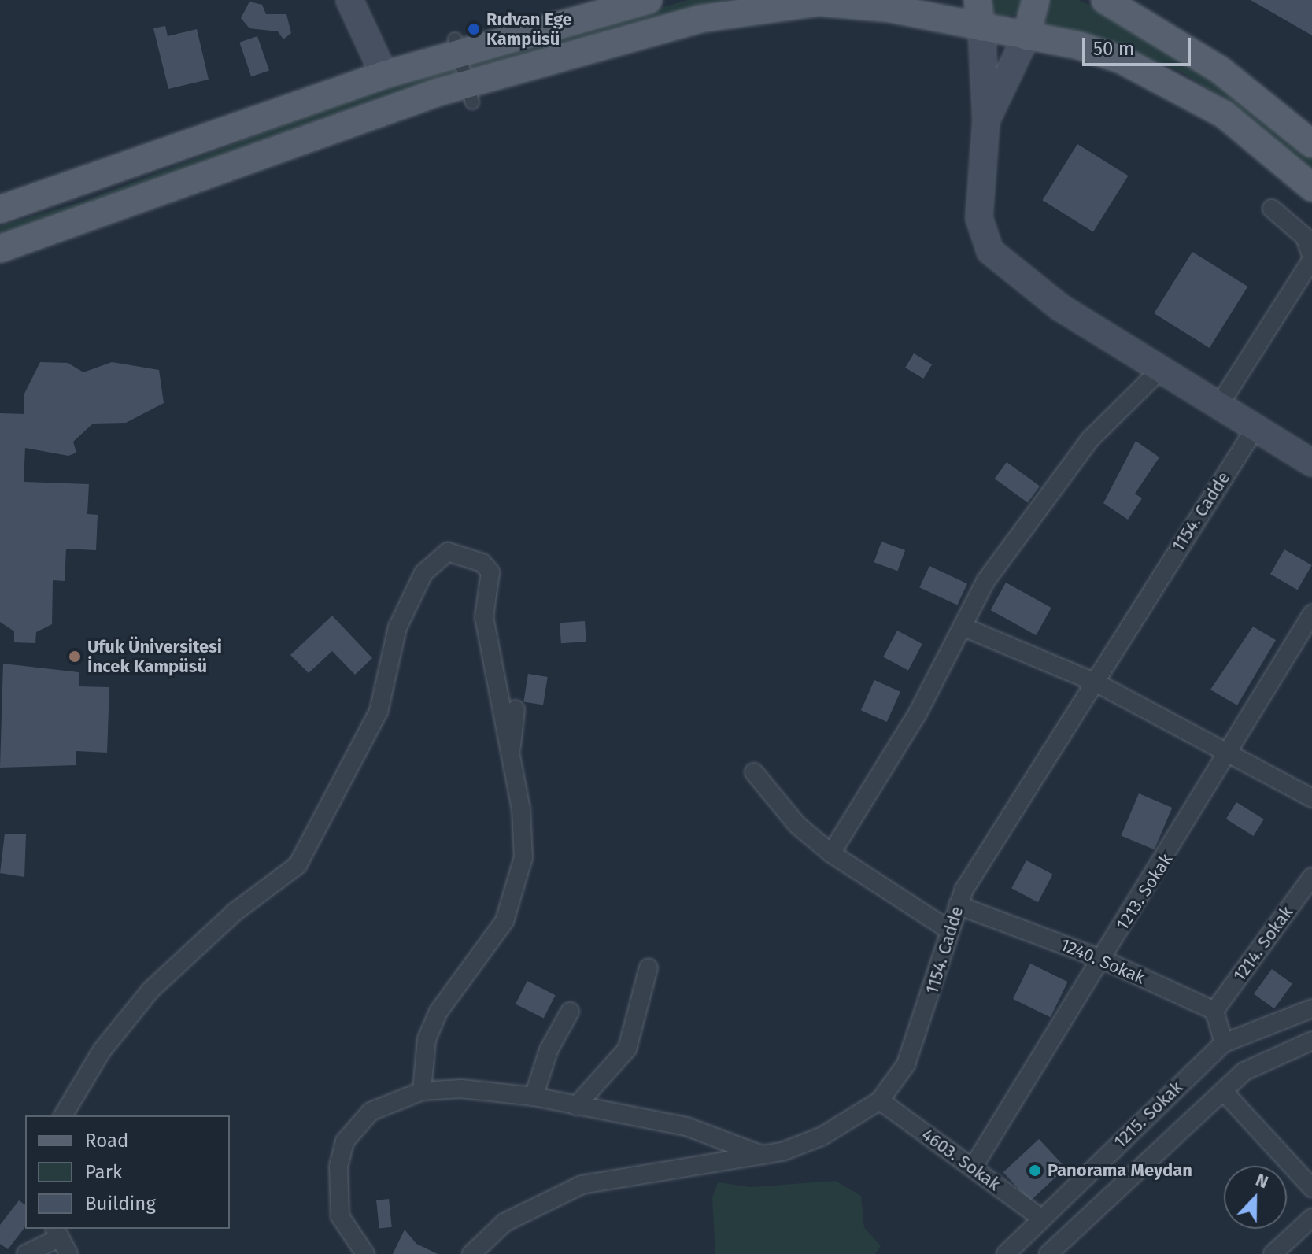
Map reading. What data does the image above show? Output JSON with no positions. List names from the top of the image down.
{
  "streets": {
    "street": [
      "1154. Cadde",
      "1213. Sokak",
      "1214. Sokak",
      "1240. Sokak",
      "1215. Sokak",
      "4603. Sokak"
    ]
  },
  "crossings": [
    ["1154. Cadde", "1240. Sokak"],
    ["1154. Cadde", "4603. Sokak"],
    ["1213. Sokak", "1240. Sokak"],
    ["1213. Sokak", "4603. Sokak"],
    ["1214. Sokak", "1240. Sokak"],
    ["1215. Sokak", "4603. Sokak"]
  ],
  "places": ["Rıdvan Ege Kampüsü", "Ufuk Üniversitesi İncek Kampüsü", "Panorama Meydan"],
  "legend": ["Road", "Park", "Building"],
  "scale_bar": "50 m",
  "north": "top"
}
